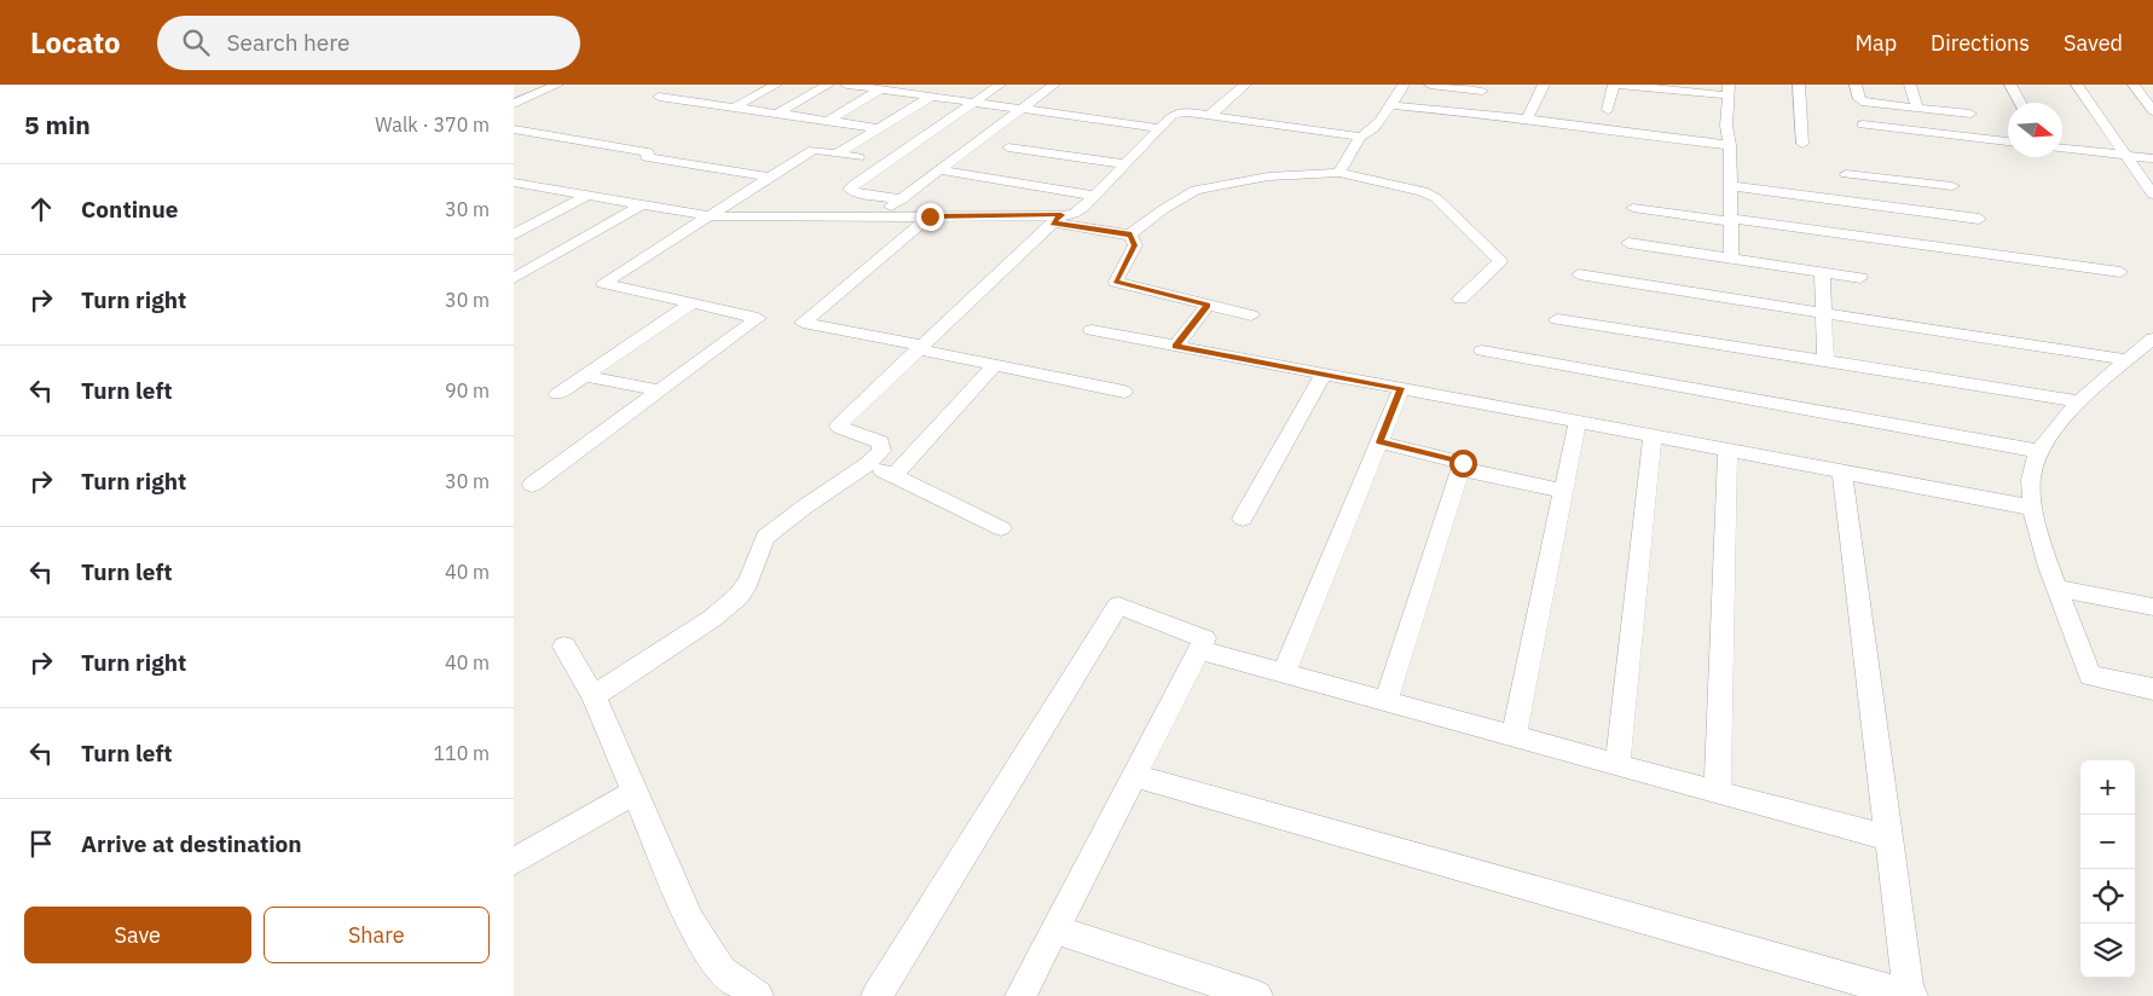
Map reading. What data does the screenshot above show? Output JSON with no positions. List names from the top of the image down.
{
  "north": "right",
  "page": {
    "header": "Locato",
    "search": "Search here",
    "nav": ["Map", "Directions", "Saved"],
    "heading": ["5 min", "Walk · 370 m"],
    "list": [
      ["Continue", "30 m"],
      ["Turn right", "30 m"],
      ["Turn left", "90 m"],
      ["Turn right", "30 m"],
      ["Turn left", "40 m"],
      ["Turn right", "40 m"],
      ["Turn left", "110 m"],
      "Arrive at destination"
    ],
    "map_buttons": ["+", "−"],
    "buttons": ["Save", "Share"]
  }
}
